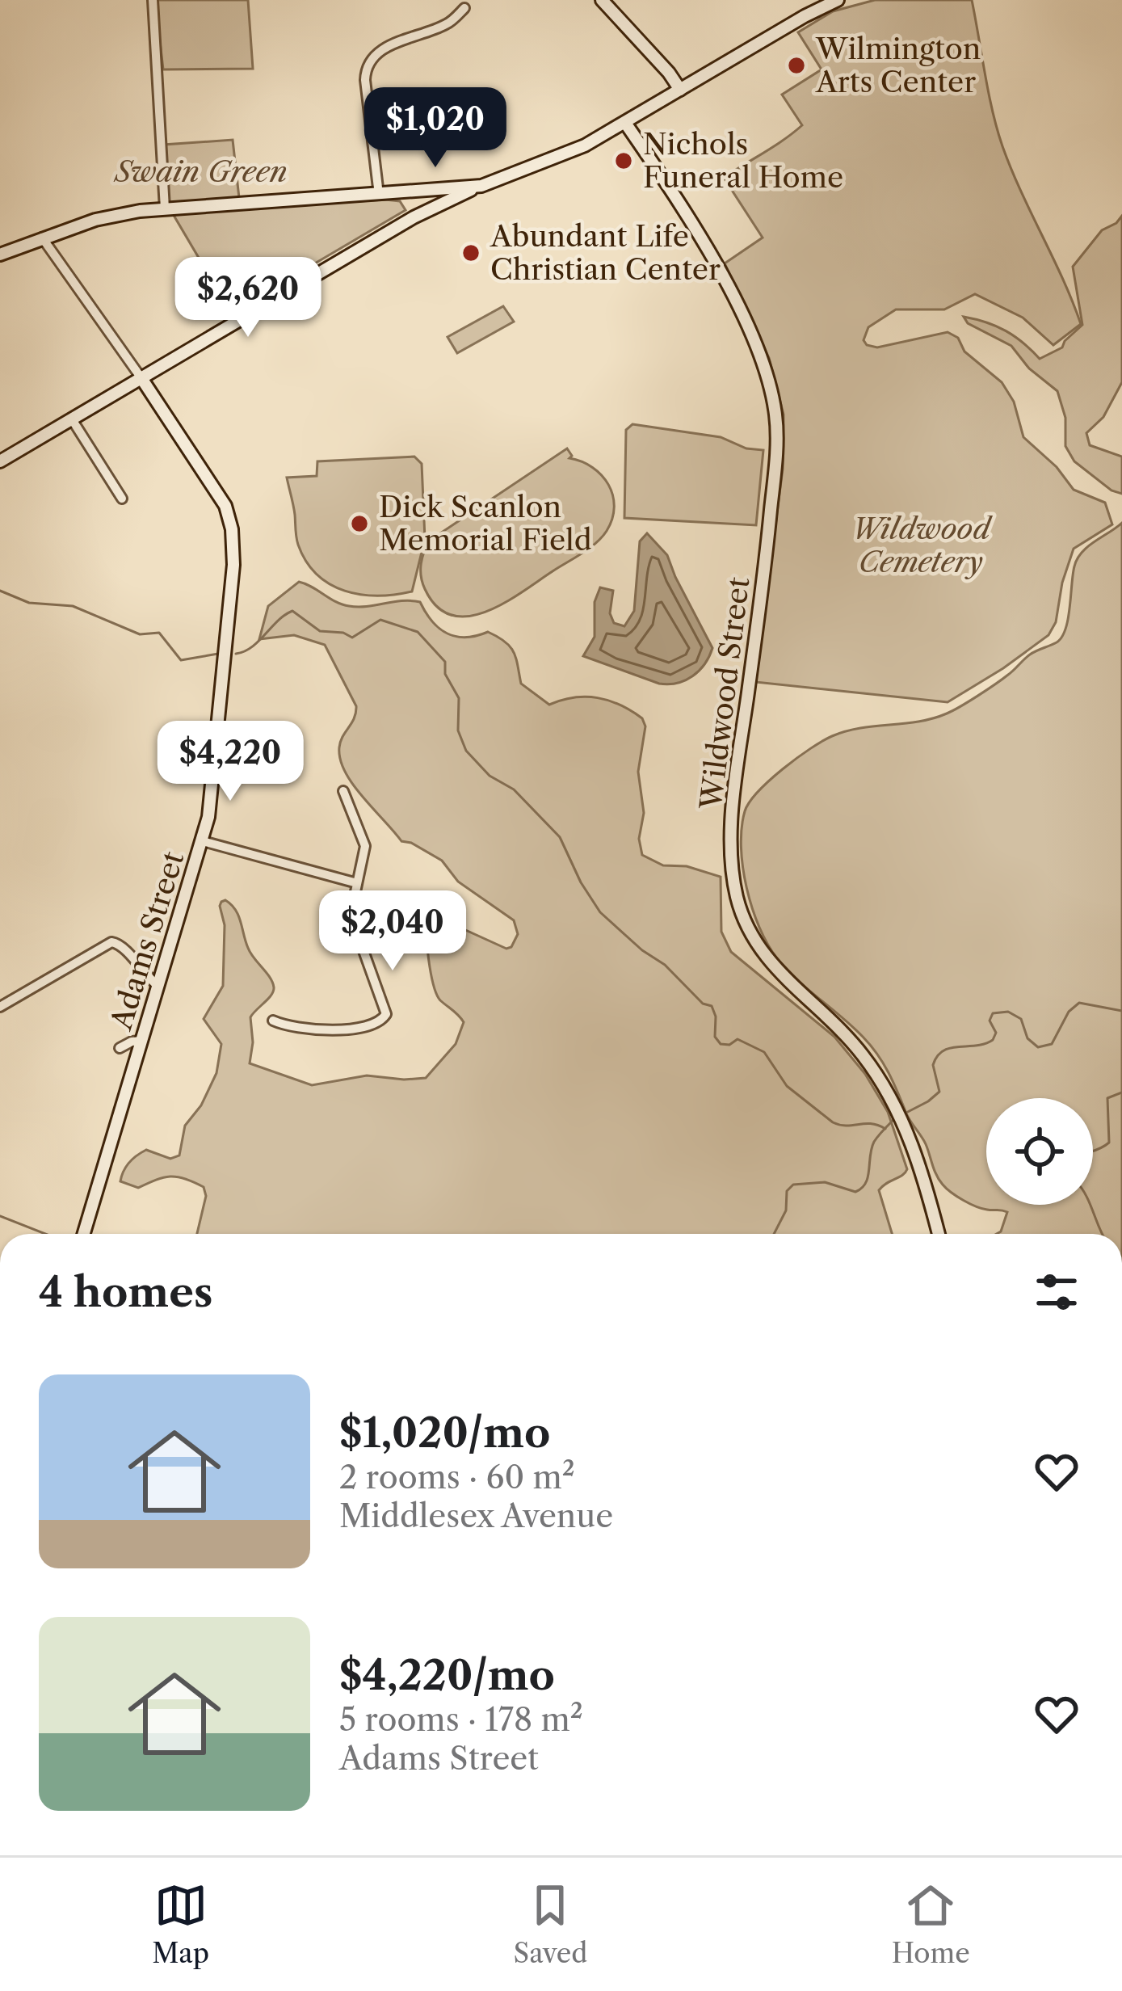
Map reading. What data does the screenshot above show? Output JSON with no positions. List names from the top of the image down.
{
  "streets": {
    "street": ["Wildwood Street", "Adams Street"]
  },
  "parks": ["Swain Green", "Wildwood Cemetery"],
  "places": [
    "Wilmington Arts Center",
    "Nichols Funeral Home",
    "Abundant Life Christian Center",
    "Dick Scanlon Memorial Field"
  ],
  "page": {
    "price": [
      "$1,020",
      "$2,620",
      "$4,220",
      "$2,040"
    ],
    "heading": "4 homes",
    "list": [
      {
        "name": "$1,020/mo",
        "note": "2 rooms · 60 m² · Middlesex Avenue"
      },
      {
        "name": "$4,220/mo",
        "note": "5 rooms · 178 m² · Adams Street"
      }
    ],
    "tabs": ["Map", "Saved", "Home"]
  }
}
